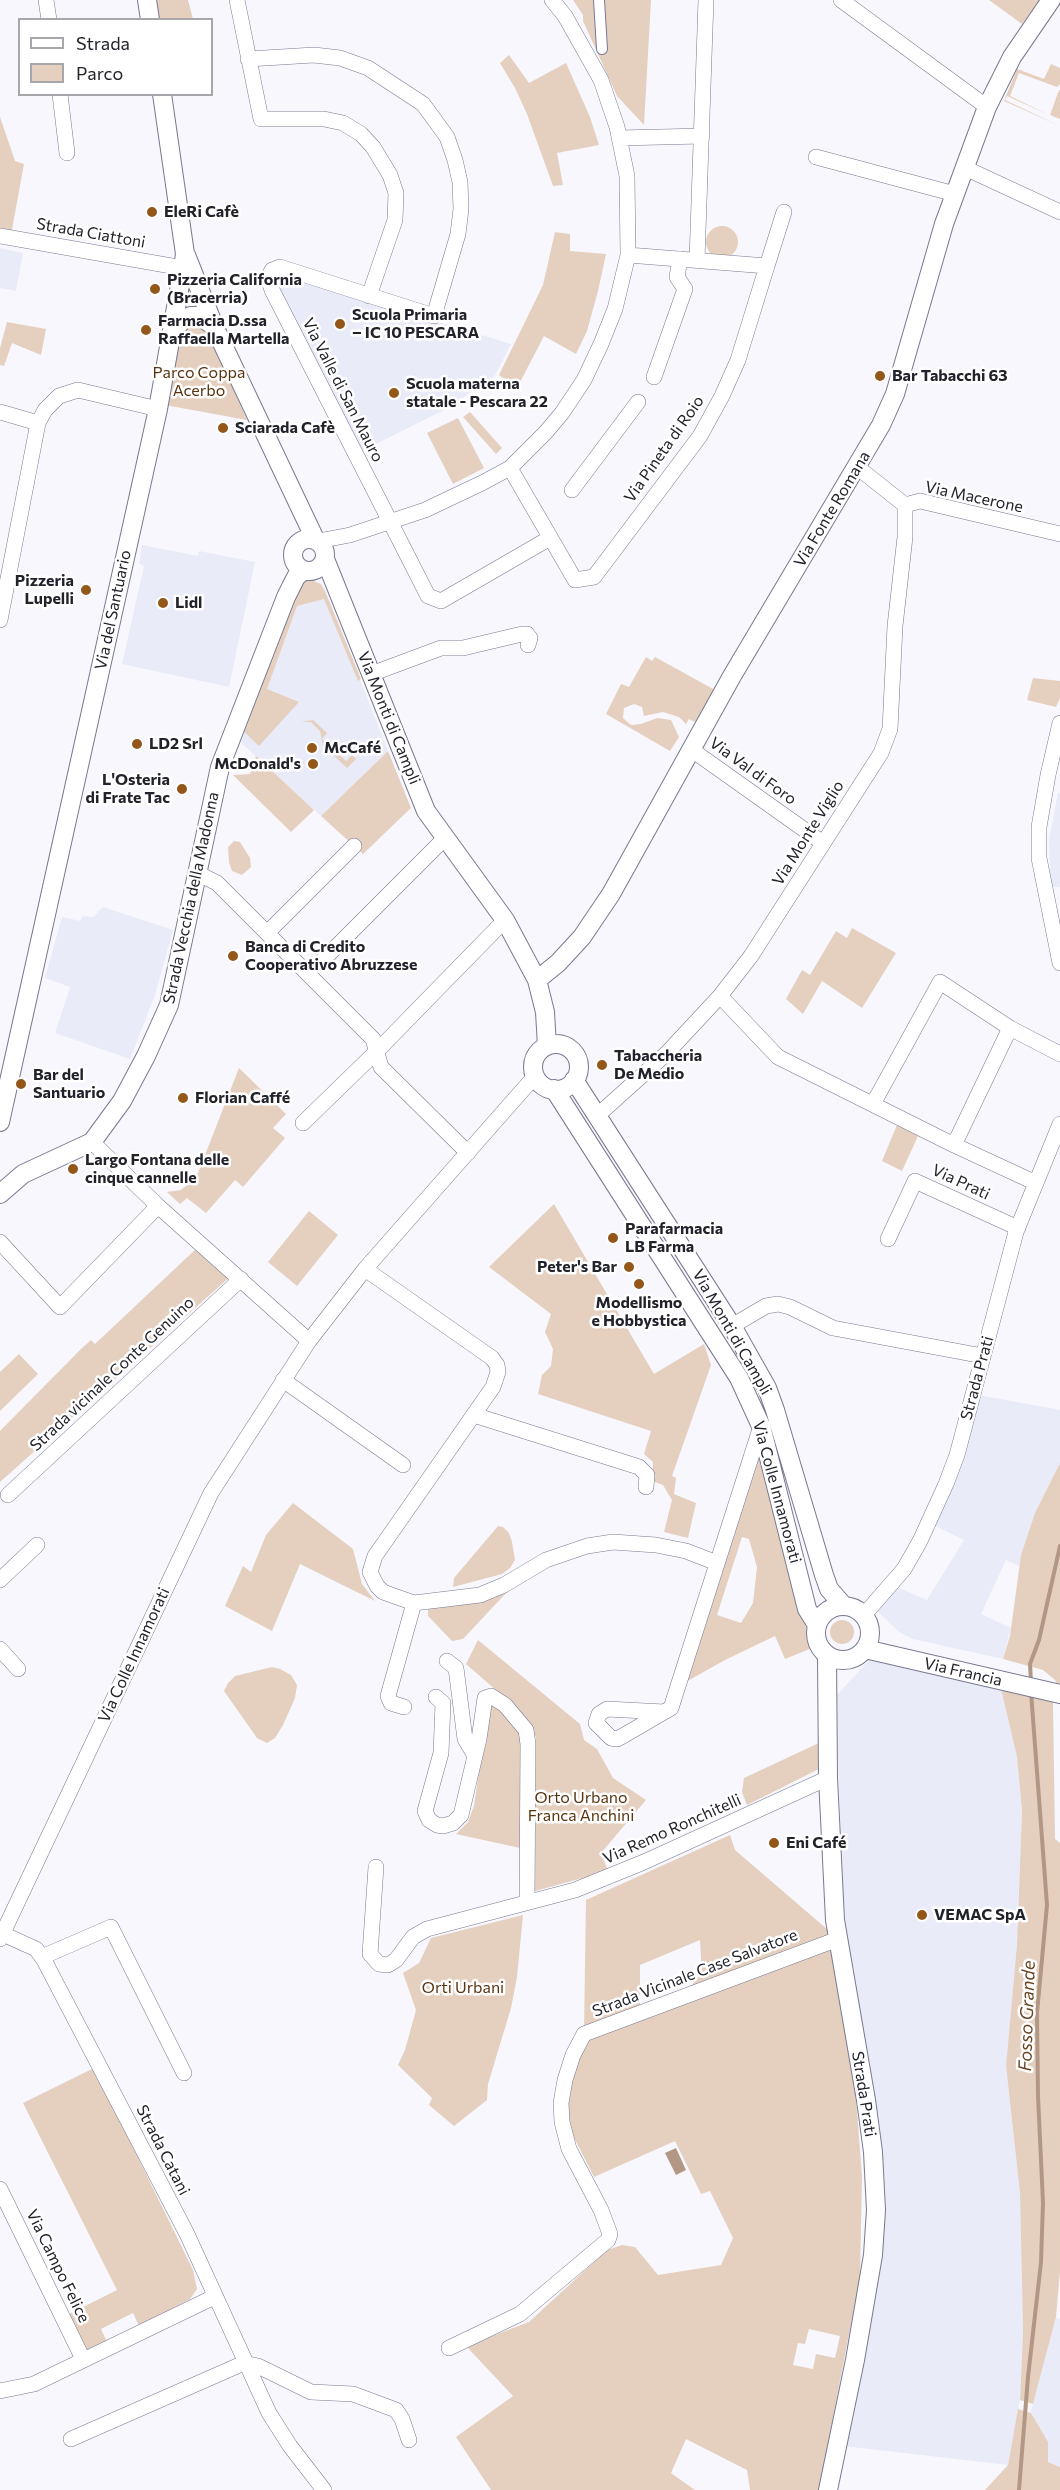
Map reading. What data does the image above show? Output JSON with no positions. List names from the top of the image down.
{
  "streets": {
    "street": [
      "Strada Ciattoni",
      "Via Valle di San Mauro",
      "Via Pineta di Roio",
      "Via Macerone",
      "Via Fonte Romana",
      "Via del Santuario",
      "Via Monti di Campli",
      "Via Val di Foro",
      "Via Monte Viglio",
      "Strada Vecchia della Madonna",
      "Via Prati",
      "Strada vicinale Conte Genuino",
      "Strada Prati",
      "Via Colle Innamorati",
      "Via Francia",
      "Via Remo Ronchitelli",
      "Strada Vicinale Case Salvatore",
      "Strada Catani",
      "Via Campo Felice"
    ]
  },
  "crossings": [
    ["Strada Ciattoni", "Via del Santuario"],
    ["Strada Ciattoni", "Via Monti di Campli"],
    ["Via Macerone", "Via Fonte Romana"],
    ["Via Macerone", "Via Monte Viglio"],
    ["Via Fonte Romana", "Via Monti di Campli"],
    ["Via Fonte Romana", "Via Val di Foro"],
    ["Via del Santuario", "Via Monti di Campli"],
    ["Via Monti di Campli", "Via Monte Viglio"],
    ["Via Monti di Campli", "Strada Vecchia della Madonna"],
    ["Via Monti di Campli", "Strada Prati"],
    ["Via Monti di Campli", "Via Colle Innamorati"],
    ["Via Monti di Campli", "Via Francia"],
    ["Via Val di Foro", "Via Monte Viglio"],
    ["Via Prati", "Strada Prati"],
    ["Strada Prati", "Via Colle Innamorati"],
    ["Strada Prati", "Via Francia"],
    ["Strada Prati", "Via Remo Ronchitelli"],
    ["Strada Prati", "Strada Vicinale Case Salvatore"],
    ["Via Colle Innamorati", "Via Francia"],
    ["Via Colle Innamorati", "Strada Catani"]
  ],
  "water": ["Fosso Grande"],
  "parks": ["Parco Coppa Acerbo", "Orto Urbano Franca Anchini", "Orti Urbani"],
  "places": [
    "EleRi Cafè",
    "Pizzeria California (Bracerria)",
    "Scuola Primaria – IC 10 PESCARA",
    "Farmacia D.ssa Raffaella Martella",
    "Bar Tabacchi 63",
    "Scuola materna statale - Pescara 22",
    "Sciarada Cafè",
    "Pizzeria Lupelli",
    "Lidl",
    "LD2 Srl",
    "McCafé",
    "McDonald's",
    "L'Osteria di Frate Tac",
    "Banca di Credito Cooperativo Abruzzese",
    "Tabaccheria De Medio",
    "Bar del Santuario",
    "Florian Caffé",
    "Largo Fontana delle cinque cannelle",
    "Parafarmacia LB Farma",
    "Peter's Bar",
    "Modellismo e Hobbystica",
    "Eni Café",
    "VEMAC SpA"
  ],
  "legend": ["Strada", "Parco"]
}
